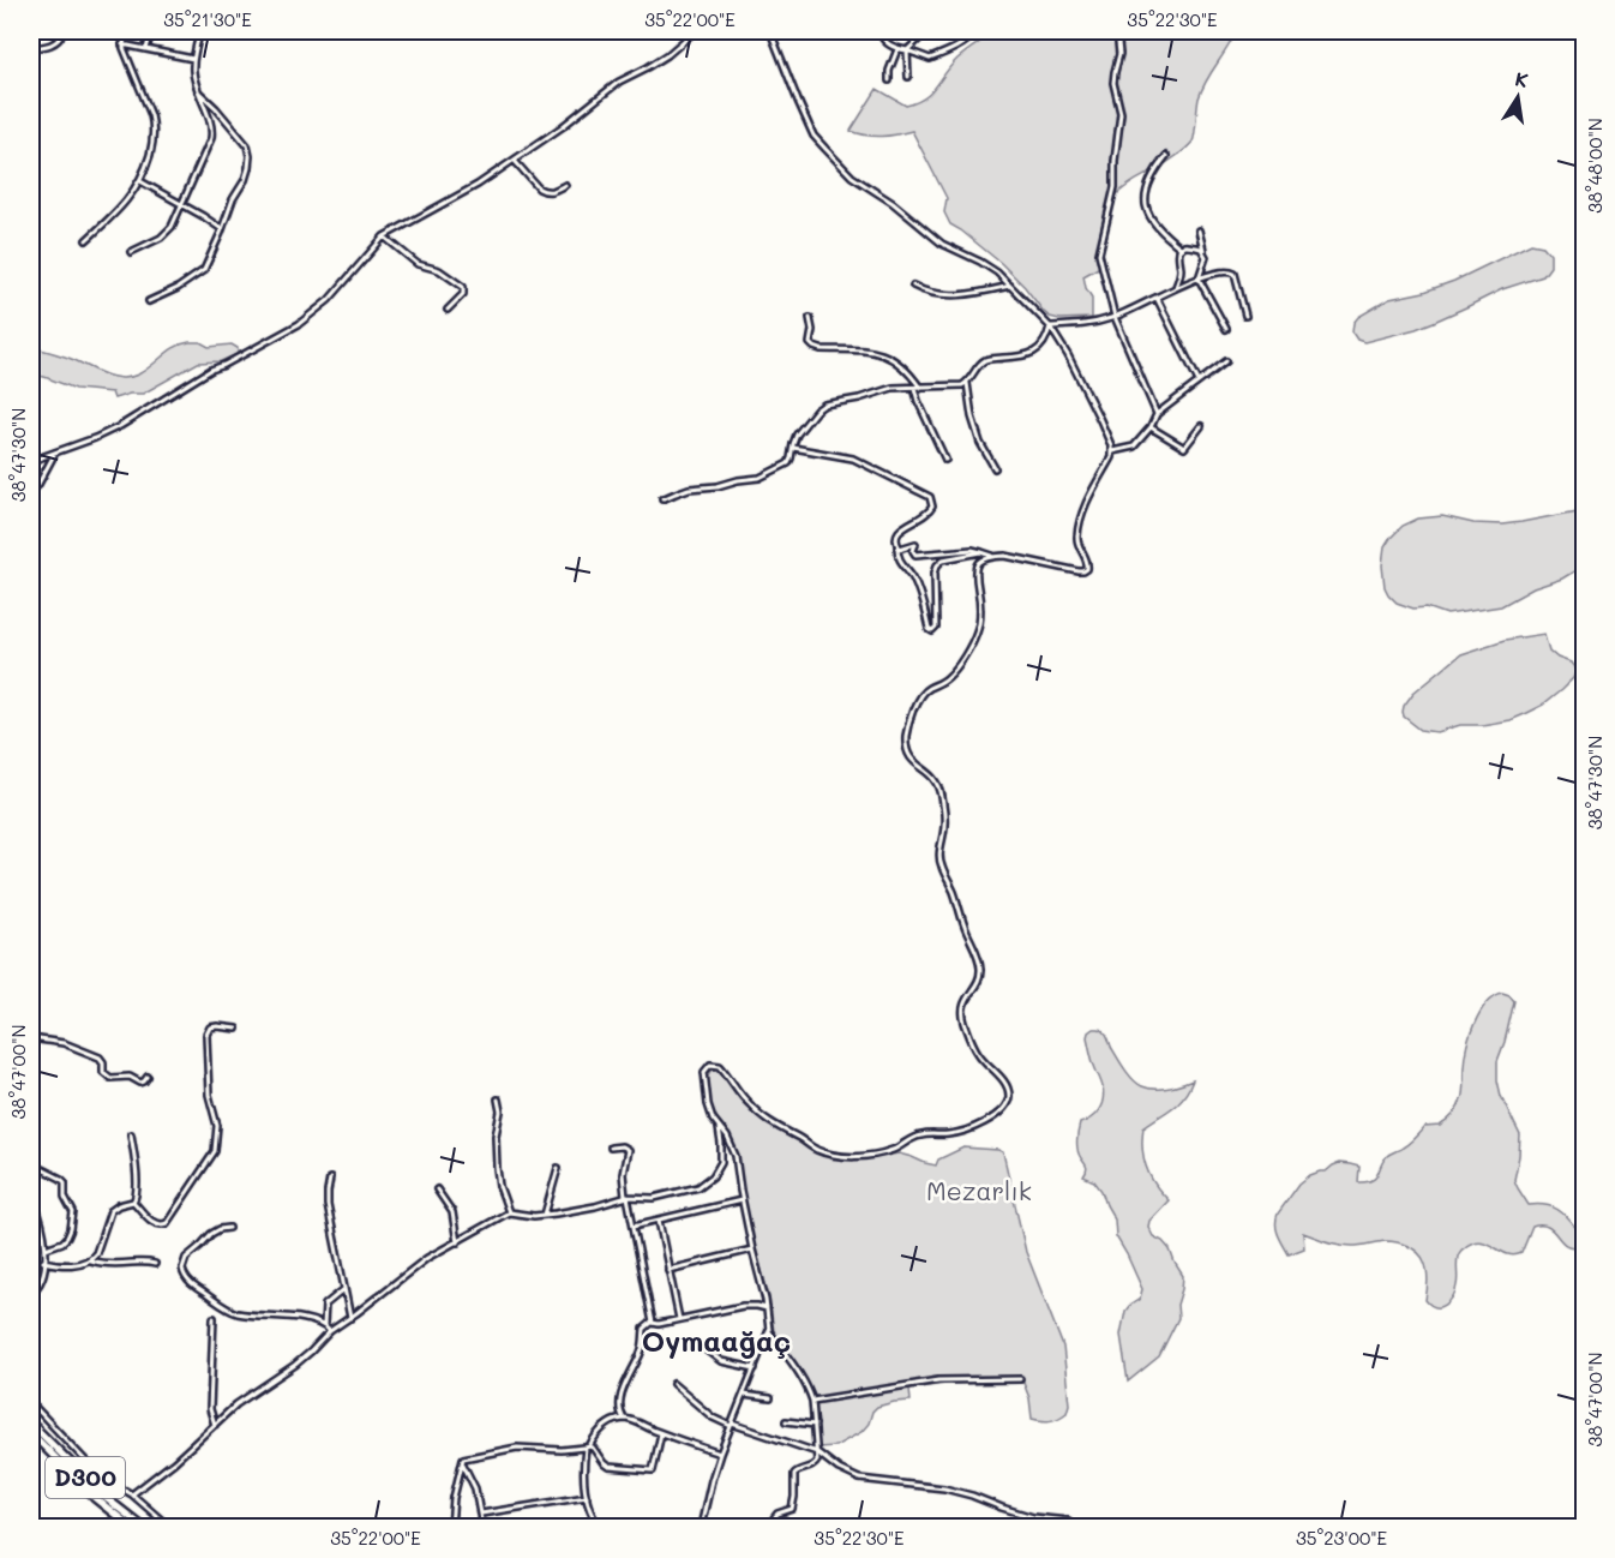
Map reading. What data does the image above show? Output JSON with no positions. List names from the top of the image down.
{
  "streets": {
    "highway": ["D300"]
  },
  "districts": ["Oymaağaç"],
  "parks": ["Mezarlık"],
  "north": "top",
  "coordinates": [
    "35°21'30\"E",
    "35°22'00\"E",
    "35°22'30\"E",
    "38°48'00\"N",
    "38°47'30\"N",
    "38°47'00\"N",
    "35°23'00\"E"
  ]
}
